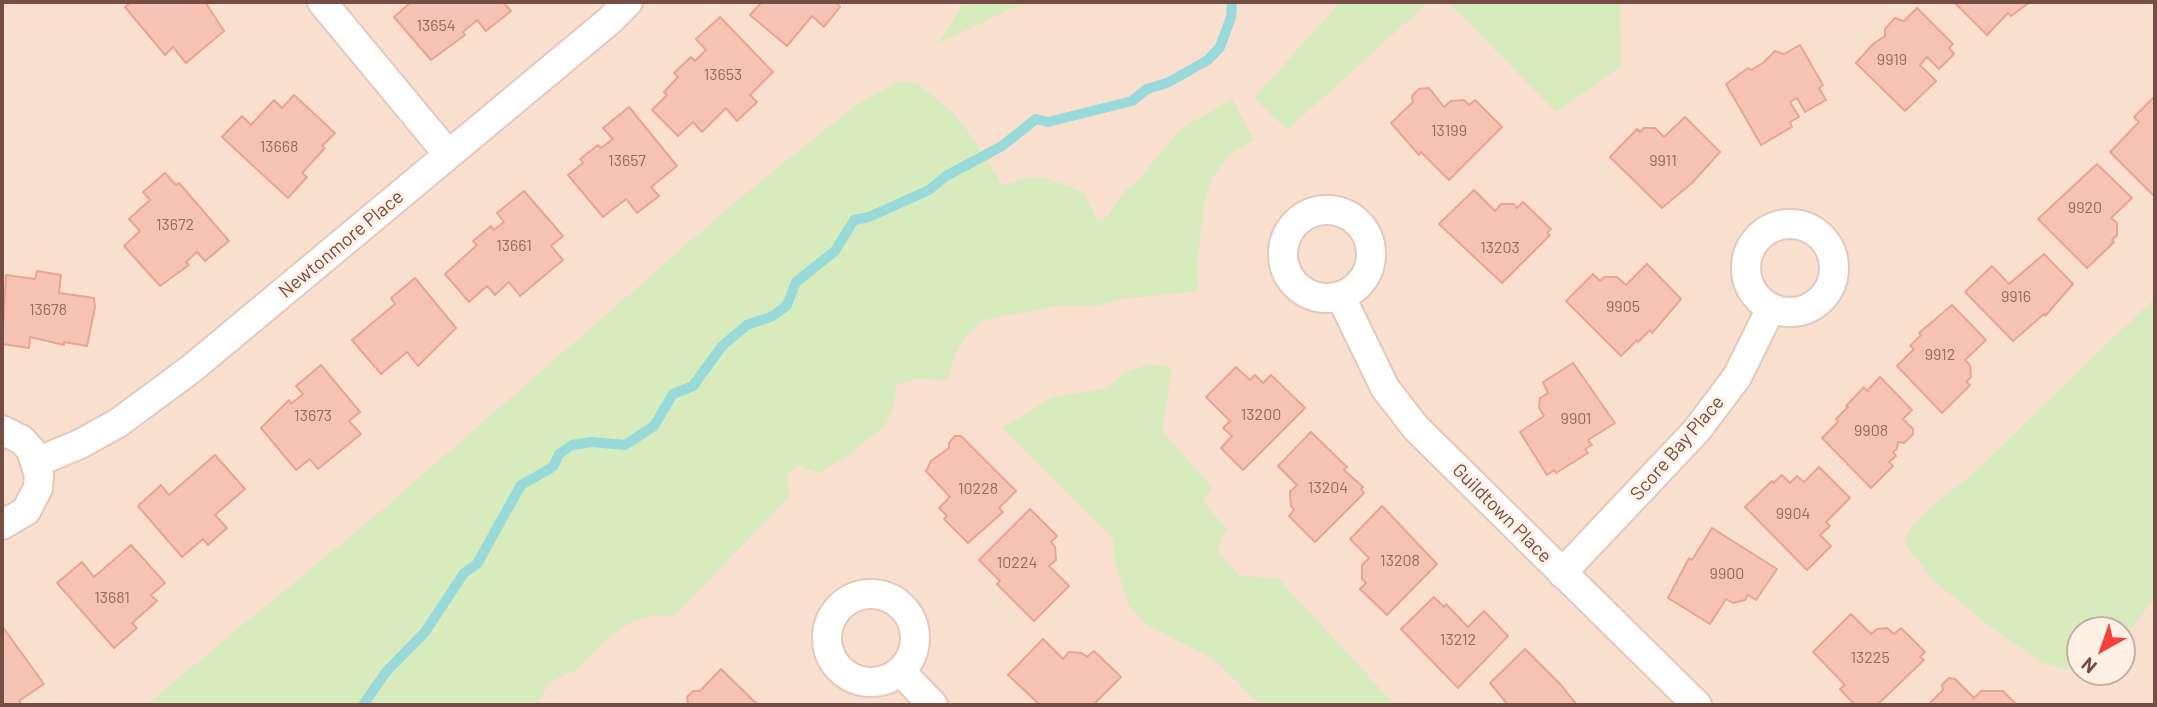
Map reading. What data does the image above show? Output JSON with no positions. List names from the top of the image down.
{
  "streets": {
    "street": ["Newtonmore Place", "Score Bay Place", "Guildtown Place"]
  },
  "crossings": [
    ["Score Bay Place", "Guildtown Place"]
  ],
  "house_numbers": [
    "13654",
    "9919",
    "13653",
    "13199",
    "13668",
    "13657",
    "9911",
    "9920",
    "13672",
    "13661",
    "13203",
    "9916",
    "9905",
    "13678",
    "9912",
    "13200",
    "13673",
    "9901",
    "9908",
    "13204",
    "10228",
    "9904",
    "13208",
    "10224",
    "9900",
    "13681",
    "13212",
    "13225"
  ],
  "north": "bottom left"
}
